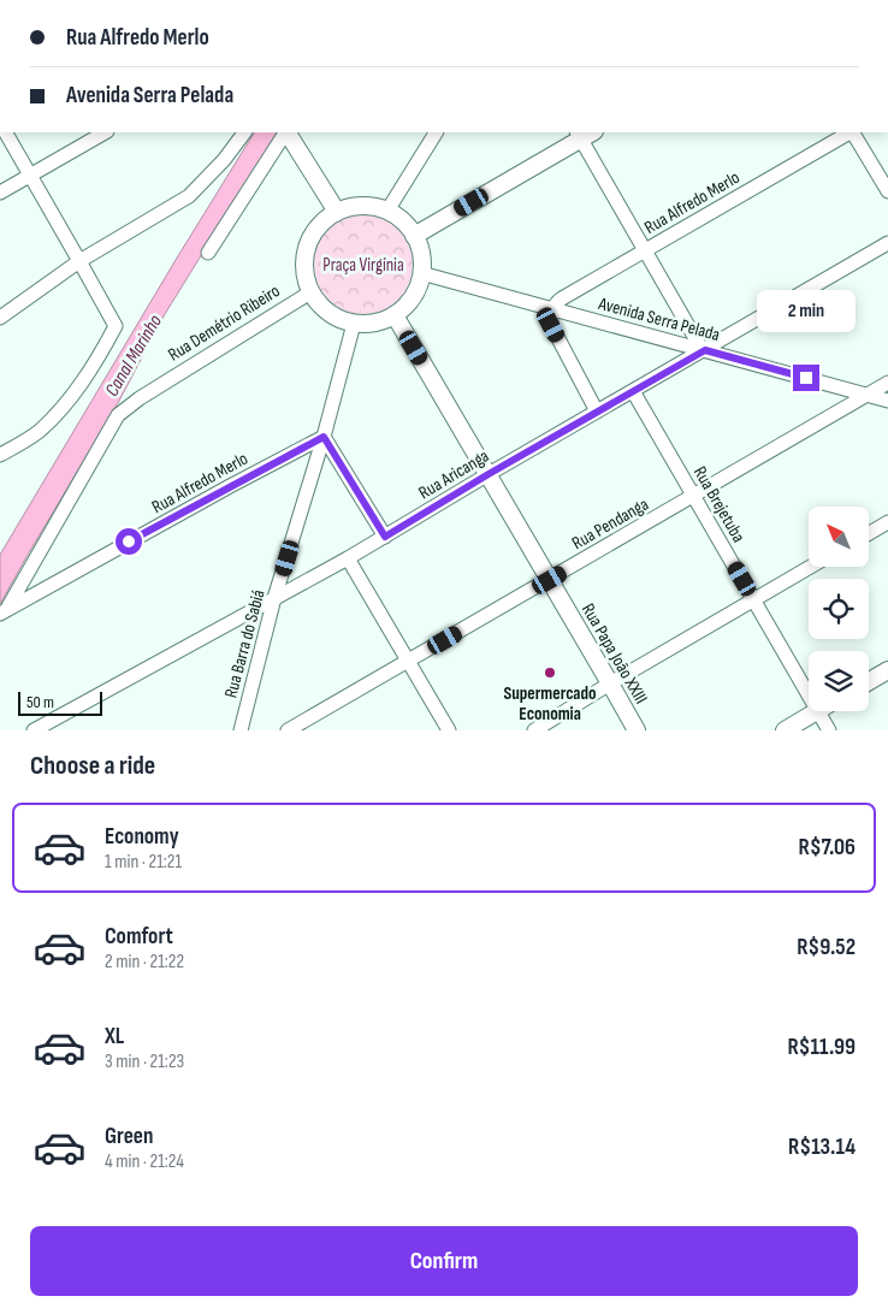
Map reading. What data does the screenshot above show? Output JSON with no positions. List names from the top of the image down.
{
  "streets": {
    "street": [
      "Rua Alfredo Merlo",
      "Avenida Serra Pelada",
      "Rua Demétrio Ribeiro",
      "Rua Aricanga",
      "Rua Brejetuba",
      "Rua Pendanga",
      "Rua Barra do Sabiá",
      "Rua Papa João XXIII"
    ]
  },
  "crossings": [
    ["Rua Alfredo Merlo", "Avenida Serra Pelada"],
    ["Rua Alfredo Merlo", "Rua Demétrio Ribeiro"],
    ["Rua Alfredo Merlo", "Rua Barra do Sabiá"],
    ["Avenida Serra Pelada", "Rua Demétrio Ribeiro"],
    ["Avenida Serra Pelada", "Rua Aricanga"],
    ["Avenida Serra Pelada", "Rua Pendanga"],
    ["Avenida Serra Pelada", "Rua Barra do Sabiá"],
    ["Avenida Serra Pelada", "Rua Papa João XXIII"],
    ["Rua Demétrio Ribeiro", "Rua Barra do Sabiá"],
    ["Rua Demétrio Ribeiro", "Rua Papa João XXIII"],
    ["Rua Aricanga", "Rua Brejetuba"],
    ["Rua Aricanga", "Rua Barra do Sabiá"],
    ["Rua Aricanga", "Rua Papa João XXIII"],
    ["Rua Brejetuba", "Rua Pendanga"],
    ["Rua Pendanga", "Rua Papa João XXIII"],
    ["Rua Barra do Sabiá", "Rua Papa João XXIII"]
  ],
  "water": ["Canal Marinho"],
  "parks": ["Praça Virgínia"],
  "places": ["Supermercado Economia"],
  "scale_bar": "50 m",
  "north": "top left",
  "page": {
    "banner": ["Rua Alfredo Merlo", "Avenida Serra Pelada"],
    "bubble": "2 min",
    "scale": "50 m",
    "heading": "Choose a ride",
    "list": [
      {
        "name": "Economy",
        "note": "1 min · 21:21",
        "value": "R$7.06"
      },
      {
        "name": "Comfort",
        "note": "2 min · 21:22",
        "value": "R$9.52"
      },
      {
        "name": "XL",
        "note": "3 min · 21:23",
        "value": "R$11.99"
      },
      {
        "name": "Green",
        "note": "4 min · 21:24",
        "value": "R$13.14"
      }
    ],
    "buttons": "Confirm"
  }
}
